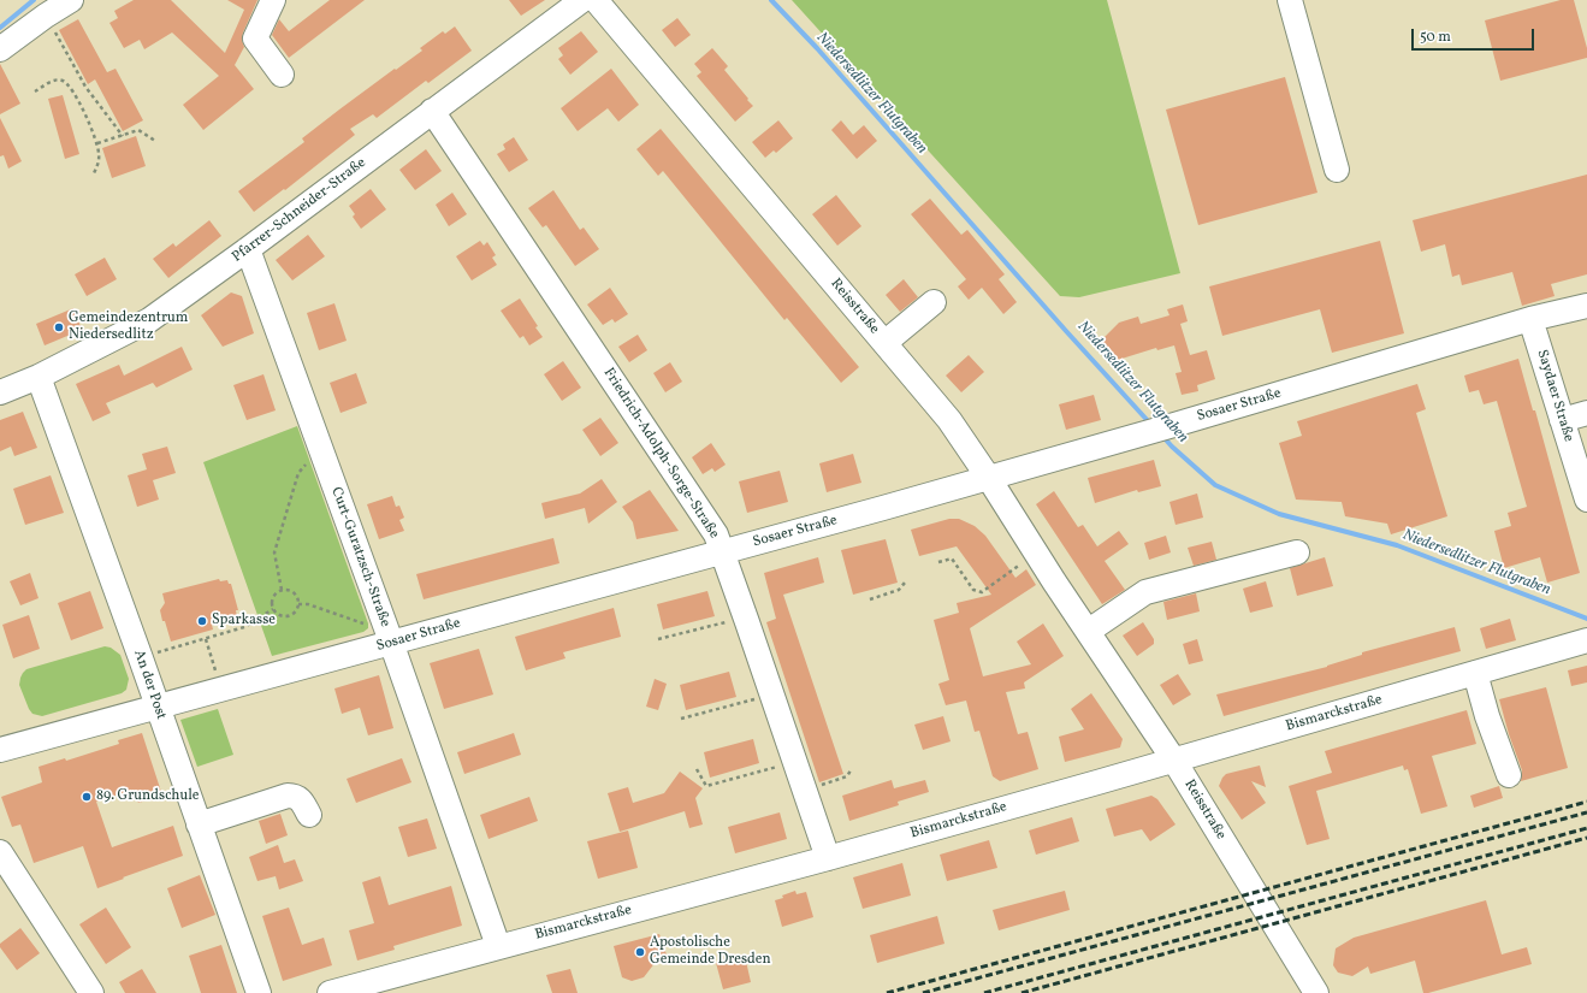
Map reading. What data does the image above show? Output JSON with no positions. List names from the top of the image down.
{
  "streets": {
    "street": [
      "Pfarrer-Schneider-Straße",
      "Reisstraße",
      "Saydaer Straße",
      "Sosaer Straße",
      "Friedrich-Adolph-Sorge-Straße",
      "Curt-Guratzsch-Straße",
      "An der Post",
      "Bismarckstraße"
    ]
  },
  "crossings": [
    ["Pfarrer-Schneider-Straße", "Friedrich-Adolph-Sorge-Straße"],
    ["Pfarrer-Schneider-Straße", "Curt-Guratzsch-Straße"],
    ["Pfarrer-Schneider-Straße", "An der Post"],
    ["Reisstraße", "Sosaer Straße"],
    ["Reisstraße", "Bismarckstraße"],
    ["Saydaer Straße", "Sosaer Straße"],
    ["Sosaer Straße", "Friedrich-Adolph-Sorge-Straße"],
    ["Sosaer Straße", "Curt-Guratzsch-Straße"],
    ["Sosaer Straße", "An der Post"],
    ["Friedrich-Adolph-Sorge-Straße", "Bismarckstraße"],
    ["Curt-Guratzsch-Straße", "Bismarckstraße"]
  ],
  "water": ["Niedersedlitzer Flutgraben"],
  "places": [
    "Gemeindezentrum Niedersedlitz",
    "Sparkasse",
    "89. Grundschule",
    "Apostolische Gemeinde Dresden"
  ],
  "scale_bar": "50 m"
}
